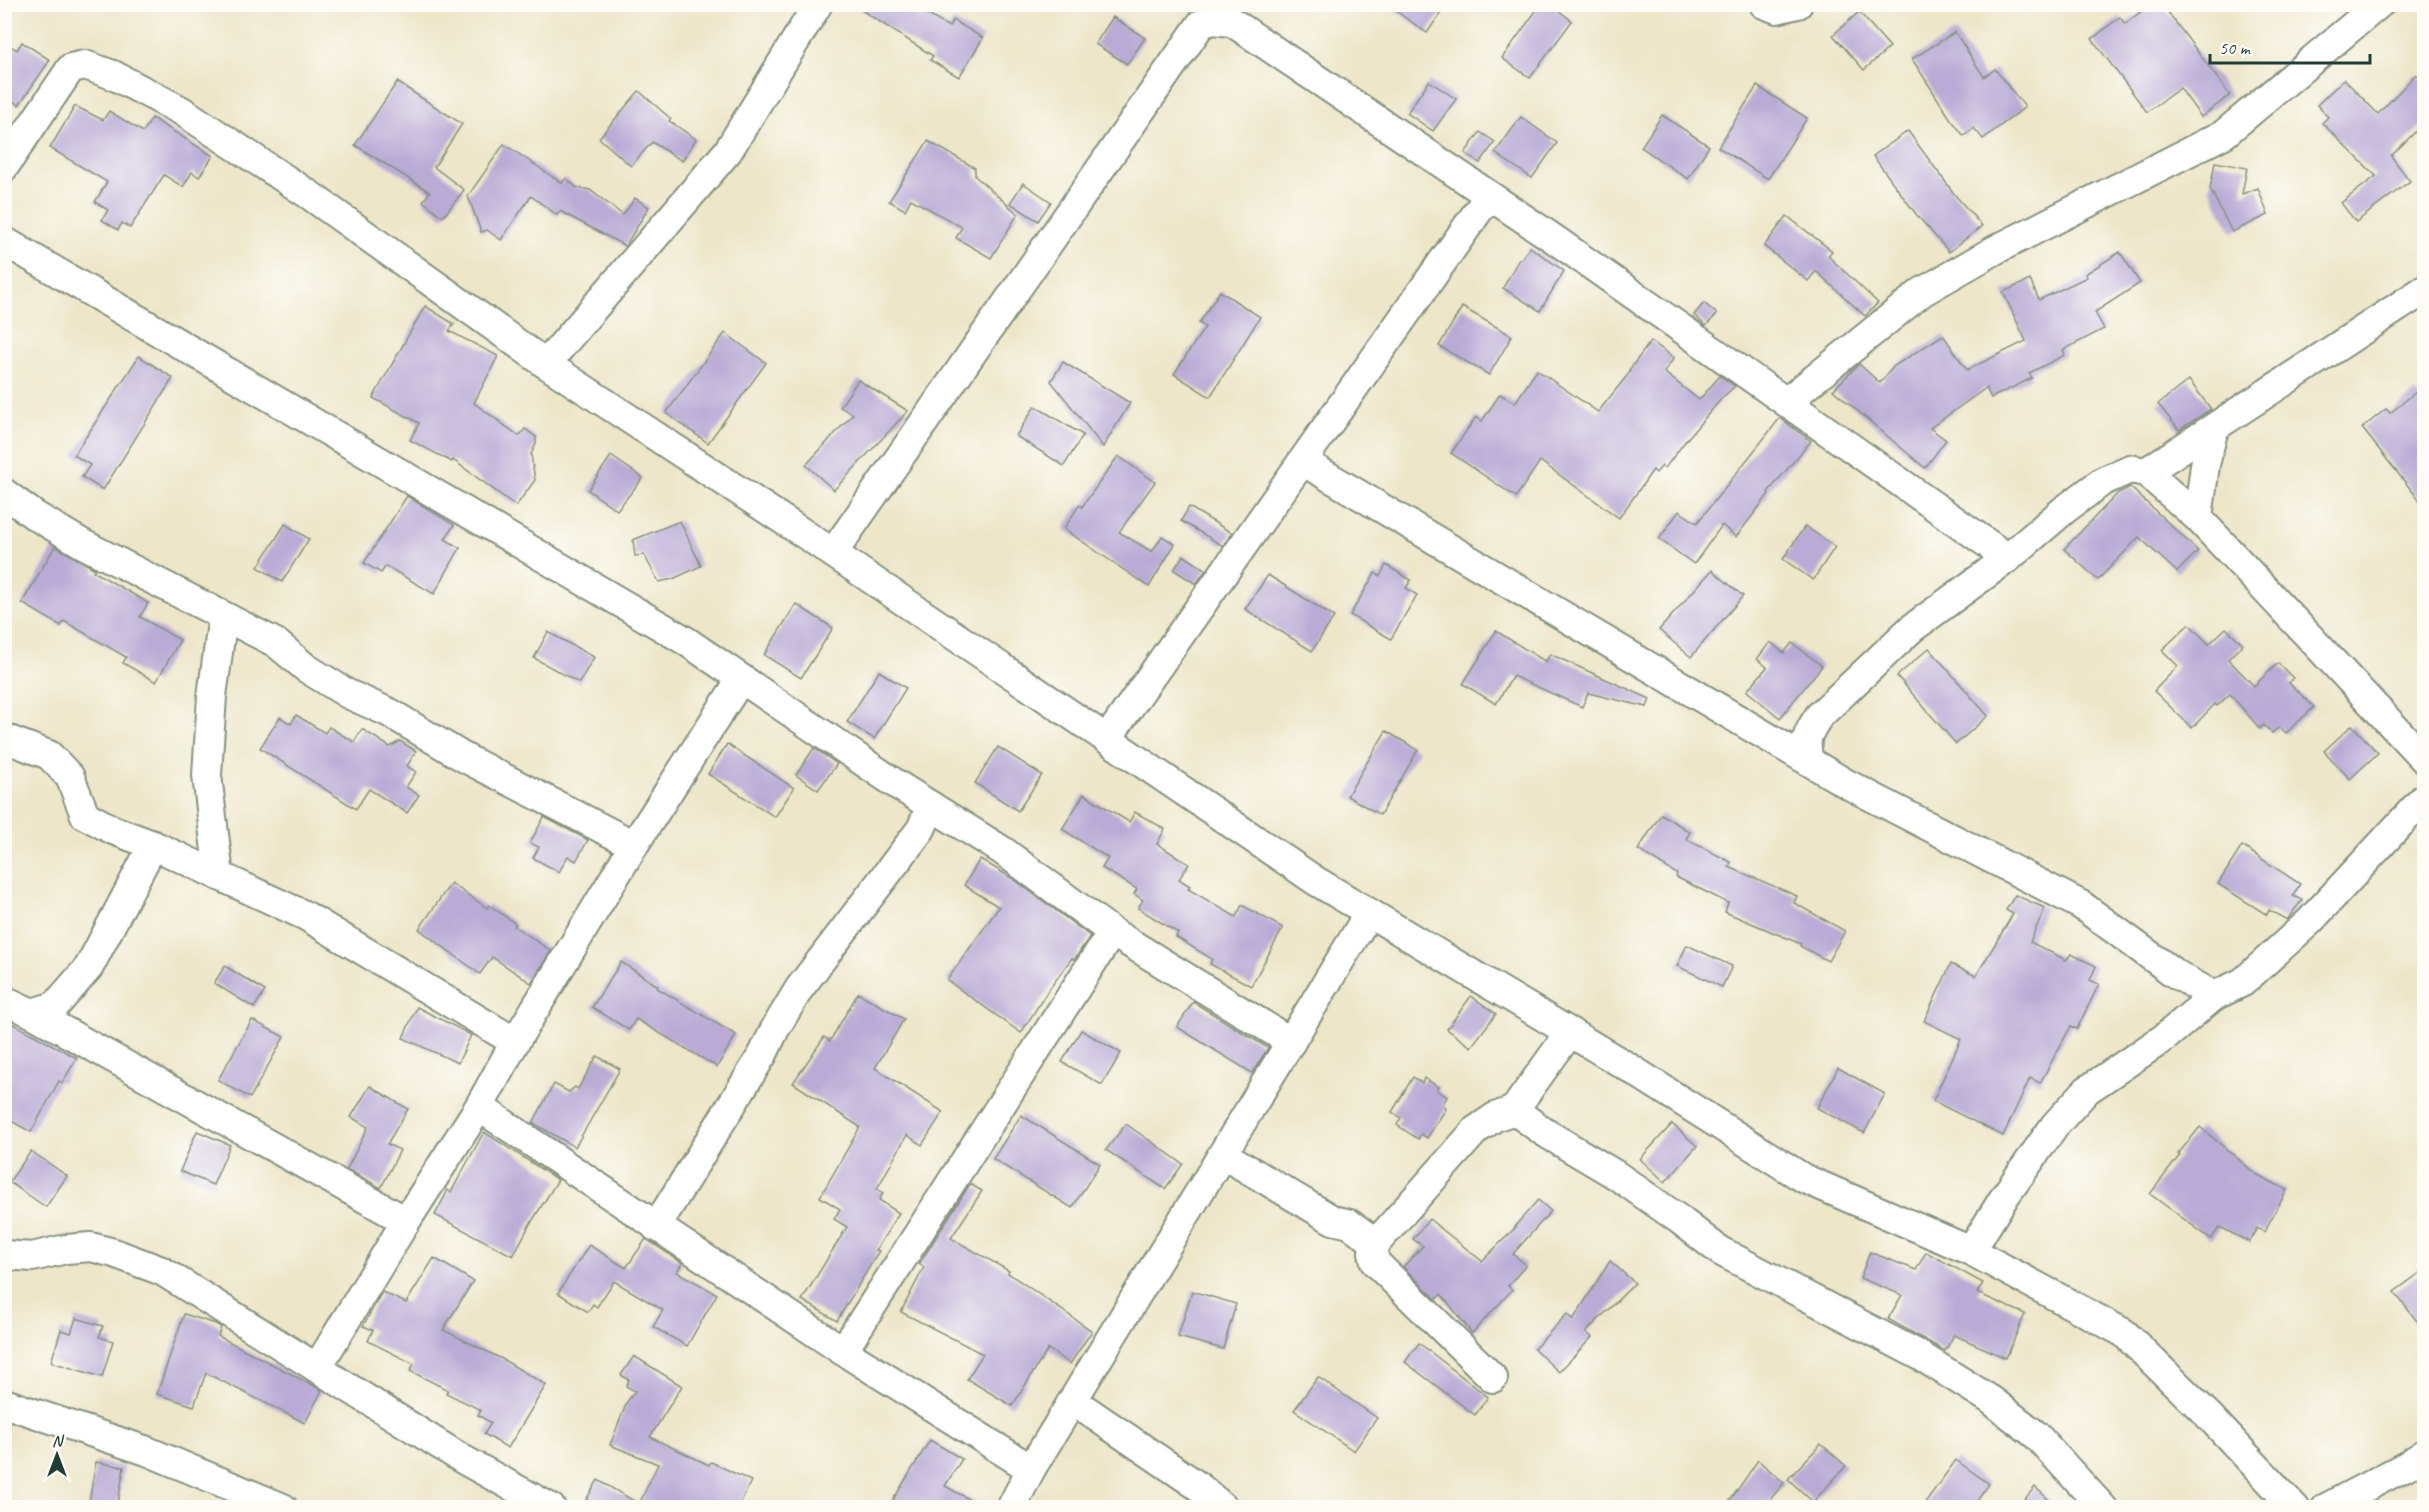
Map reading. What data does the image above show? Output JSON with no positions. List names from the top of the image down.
{
  "scale_bar": "50 m",
  "north": "top"
}
